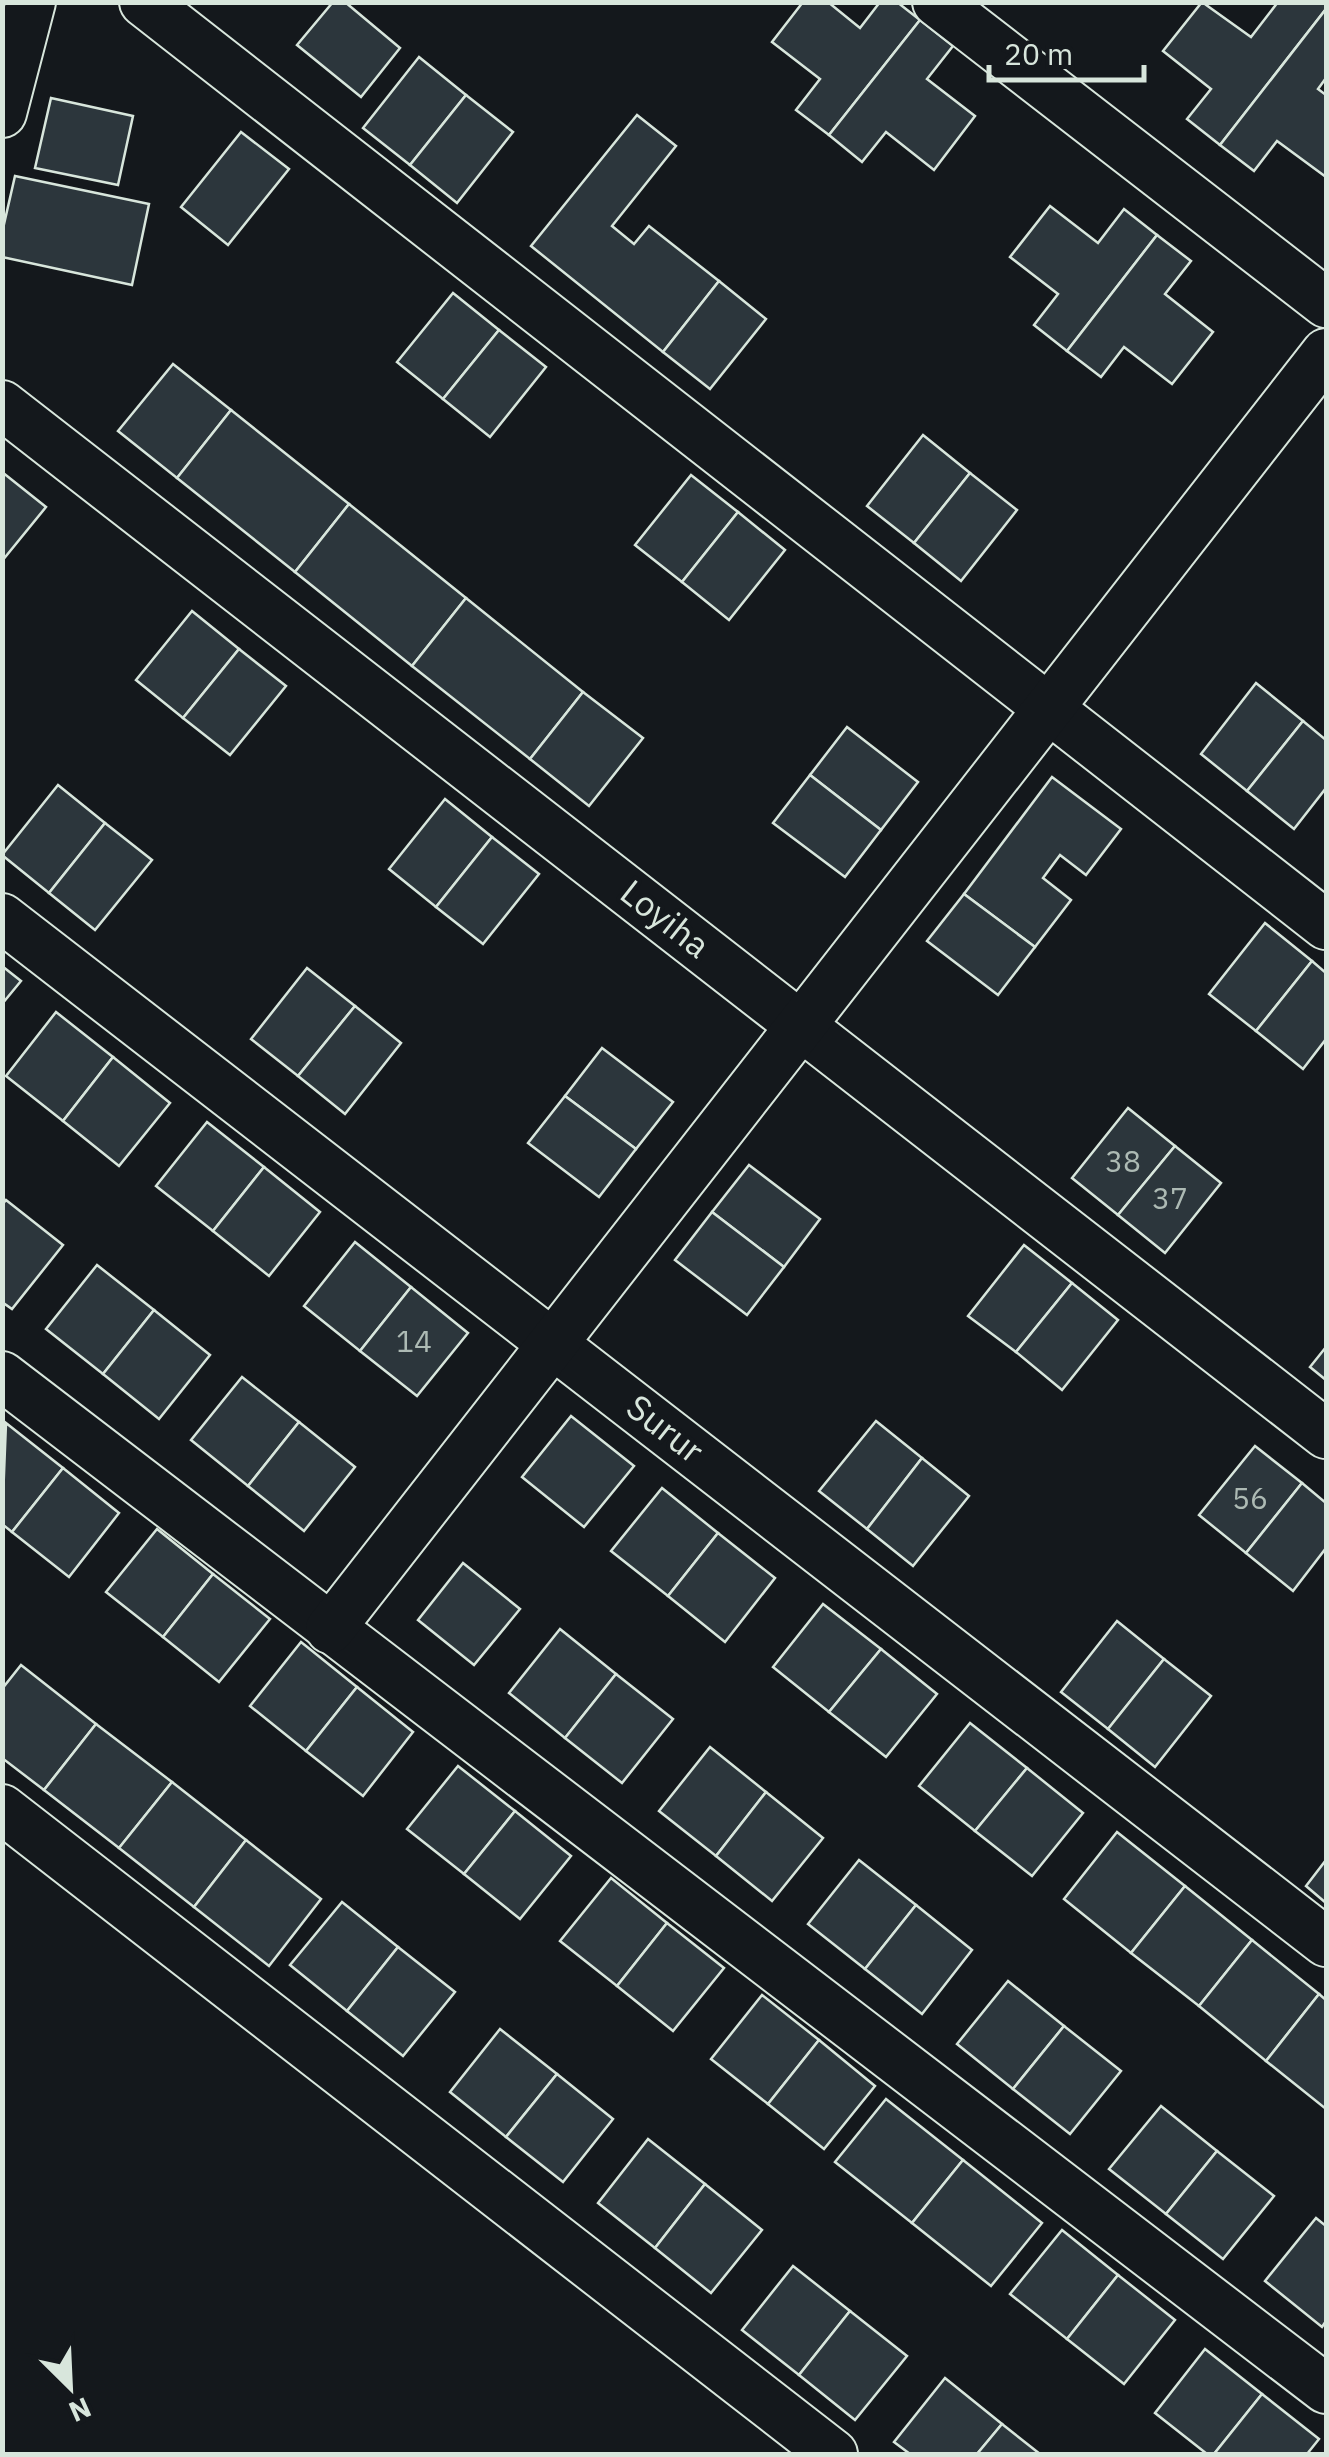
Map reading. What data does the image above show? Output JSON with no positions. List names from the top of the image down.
{
  "streets": {
    "street": ["Loyiha", "Surur"]
  },
  "house_numbers": [
    "38",
    "37",
    "14",
    "56"
  ],
  "scale_bar": "20 m",
  "north": "bottom right"
}
